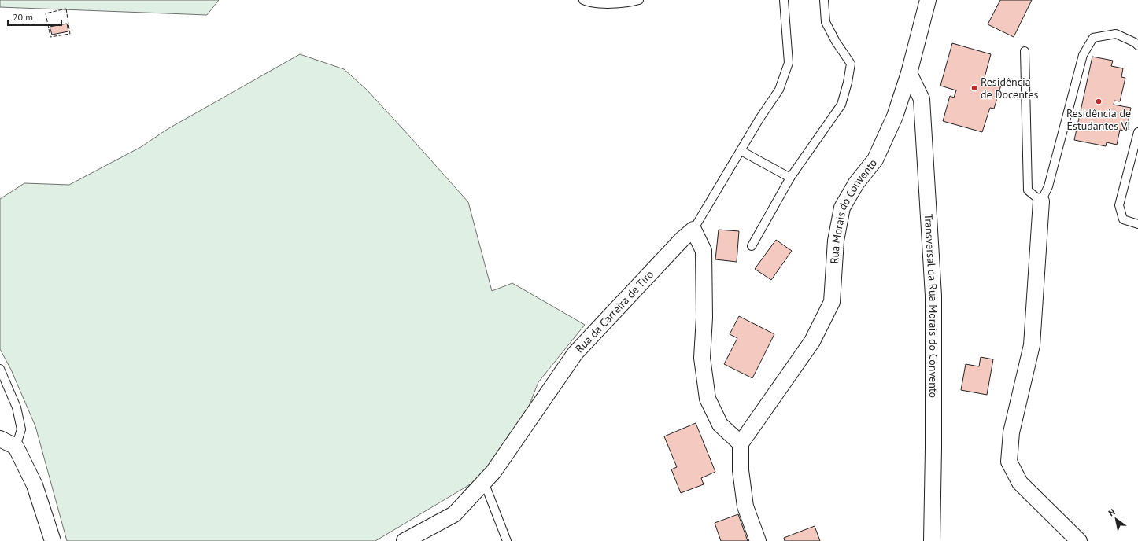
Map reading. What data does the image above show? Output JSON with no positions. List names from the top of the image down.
{
  "streets": {
    "street": ["Rua Morais do Convento", "Transversal da Rua Morais do Convento", "Rua da Carreira de Tiro"]
  },
  "crossings": [
    ["Rua Morais do Convento", "Transversal da Rua Morais do Convento"]
  ],
  "places": ["Residência de Docentes", "Residência de Estudantes VI"],
  "scale_bar": "20 m",
  "north": "top left"
}
